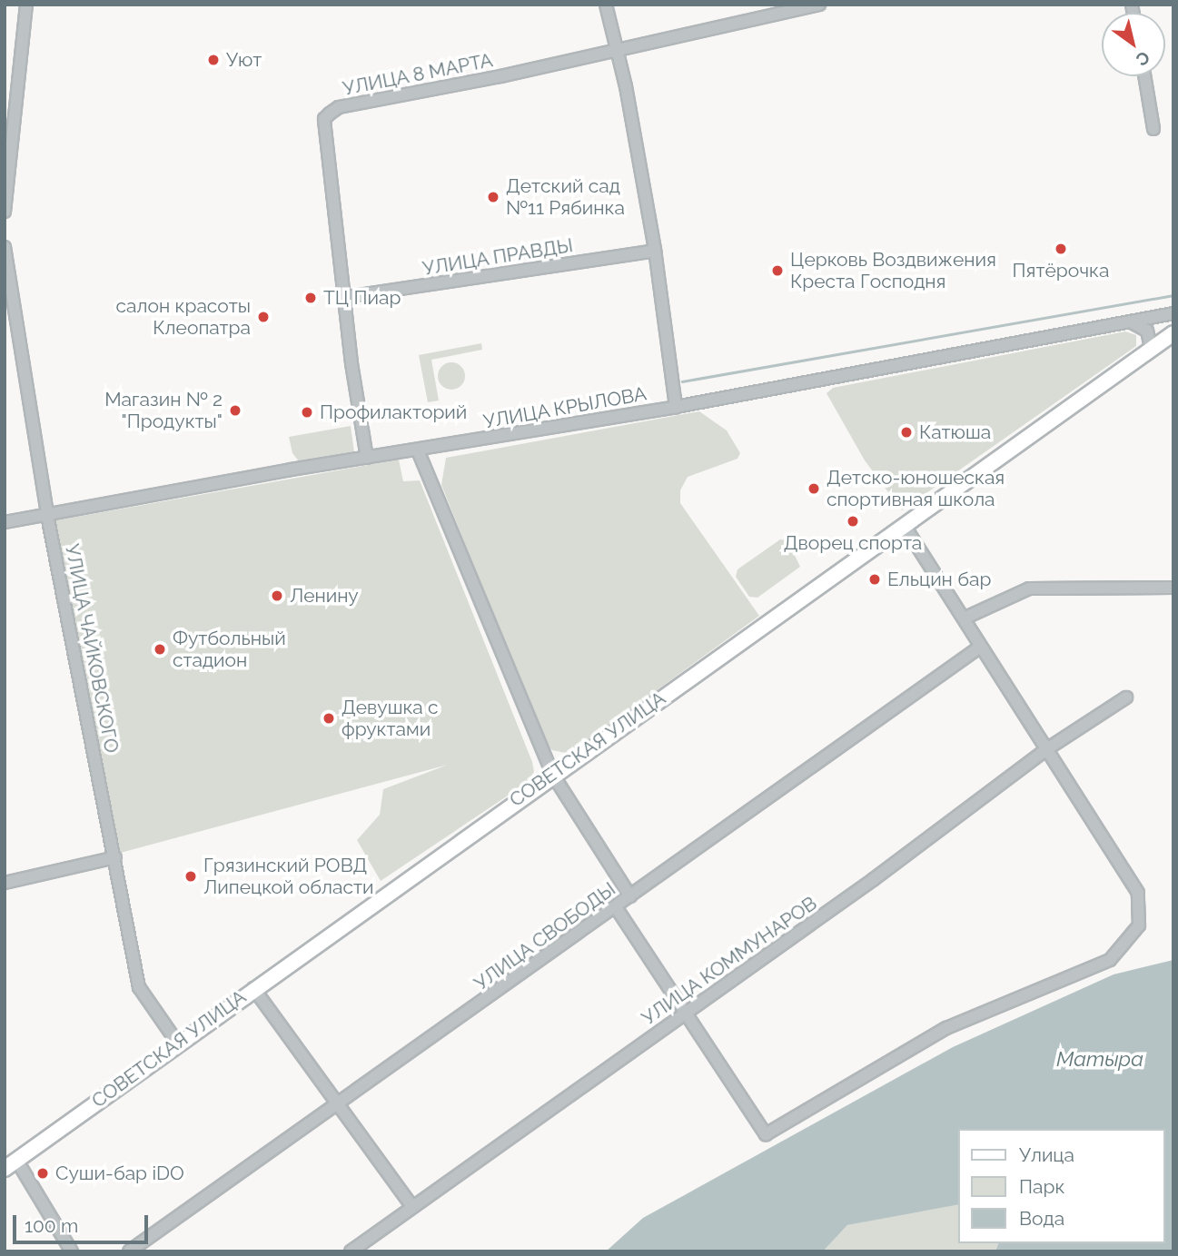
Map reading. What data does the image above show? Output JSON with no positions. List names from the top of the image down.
{
  "streets": {
    "main road": ["СОВЕТСКАЯ УЛИЦА"],
    "street": [
      "УЛИЦА 8 МАРТА",
      "УЛИЦА ПРАВДЫ",
      "УЛИЦА КРЫЛОВА",
      "УЛИЦА ЧАЙКОВСКОГО",
      "УЛИЦА СВОБОДЫ",
      "УЛИЦА КОММУНАРОВ"
    ]
  },
  "crossings": [
    ["УЛИЦА 8 МАРТА", "УЛИЦА ПРАВДЫ"],
    ["УЛИЦА 8 МАРТА", "УЛИЦА КРЫЛОВА"],
    ["УЛИЦА КРЫЛОВА", "УЛИЦА ЧАЙКОВСКОГО"],
    ["УЛИЦА ЧАЙКОВСКОГО", "СОВЕТСКАЯ УЛИЦА"]
  ],
  "water": ["Матыра"],
  "places": [
    "Уют",
    "Детский сад №11 Рябинка",
    "Пятёрочка",
    "Церковь Воздвижения Креста Господня",
    "ТЦ Пиар",
    "салон красоты Клеопатра",
    "Магазин № 2 \"Продукты\"",
    "Профилакторий",
    "Катюша",
    "Детско-юношеская спортивная школа",
    "Дворец спорта",
    "Ельцин бар",
    "Ленину",
    "Футбольный стадион",
    "Девушка с фруктами",
    "Грязинский РОВД Липецкой области",
    "Суши-бар iDO"
  ],
  "legend": ["Улица", "Парк", "Вода"],
  "scale_bar": "100 m",
  "north": "bottom right"
}
